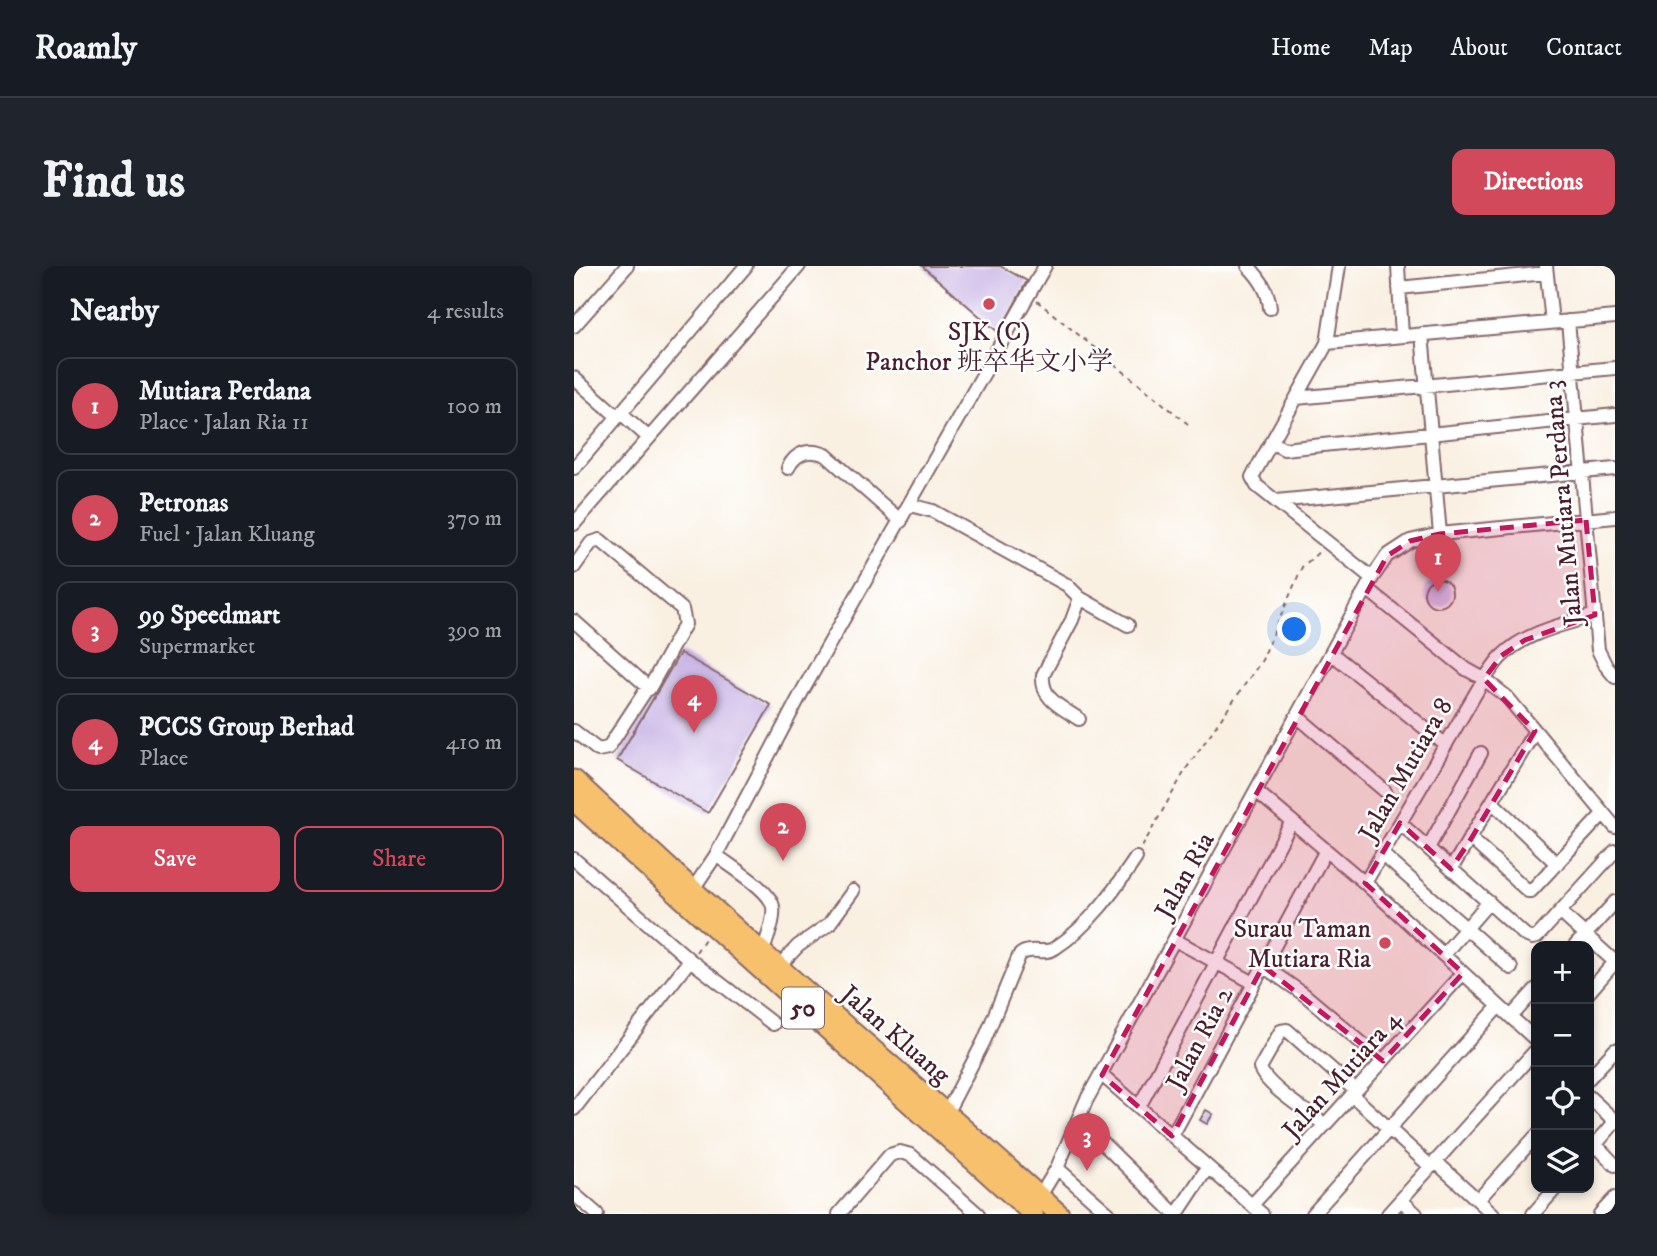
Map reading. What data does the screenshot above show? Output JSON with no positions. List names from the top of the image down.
{
  "streets": {
    "highway": ["50", "Jalan Kluang"],
    "street": [
      "Jalan Mutiara Perdana 3",
      "Jalan Mutiara 8",
      "Jalan Ria",
      "Jalan Ria 2",
      "Jalan Mutiara 4"
    ]
  },
  "crossings": [
    ["Jalan Mutiara Perdana 3", "Jalan Mutiara 8"],
    ["Jalan Mutiara Perdana 3", "Jalan Ria"],
    ["Jalan Ria", "Jalan Kluang"]
  ],
  "places": ["SJK (C) Panchor 班卒华文小学", "Surau Taman Mutiara Ria"],
  "page": {
    "header": "Roamly",
    "nav": [
      "Home",
      "Map",
      "About",
      "Contact"
    ],
    "buttons": [
      "Directions",
      ["Save", "Share"]
    ],
    "title": "Find us",
    "heading": ["Nearby", "4 results"],
    "list": [
      {
        "mark": "1",
        "name": "Mutiara Perdana",
        "note": "Place · Jalan Ria 11",
        "value": "100 m"
      },
      {
        "mark": "2",
        "name": "Petronas",
        "note": "Fuel · Jalan Kluang",
        "value": "370 m"
      },
      {
        "mark": "3",
        "name": "99 Speedmart",
        "note": "Supermarket",
        "value": "390 m"
      },
      {
        "mark": "4",
        "name": "PCCS Group Berhad",
        "note": "Place",
        "value": "410 m"
      }
    ],
    "pins": [
      "1",
      "4",
      "2",
      "3"
    ],
    "map_buttons": ["+", "−"]
  }
}
